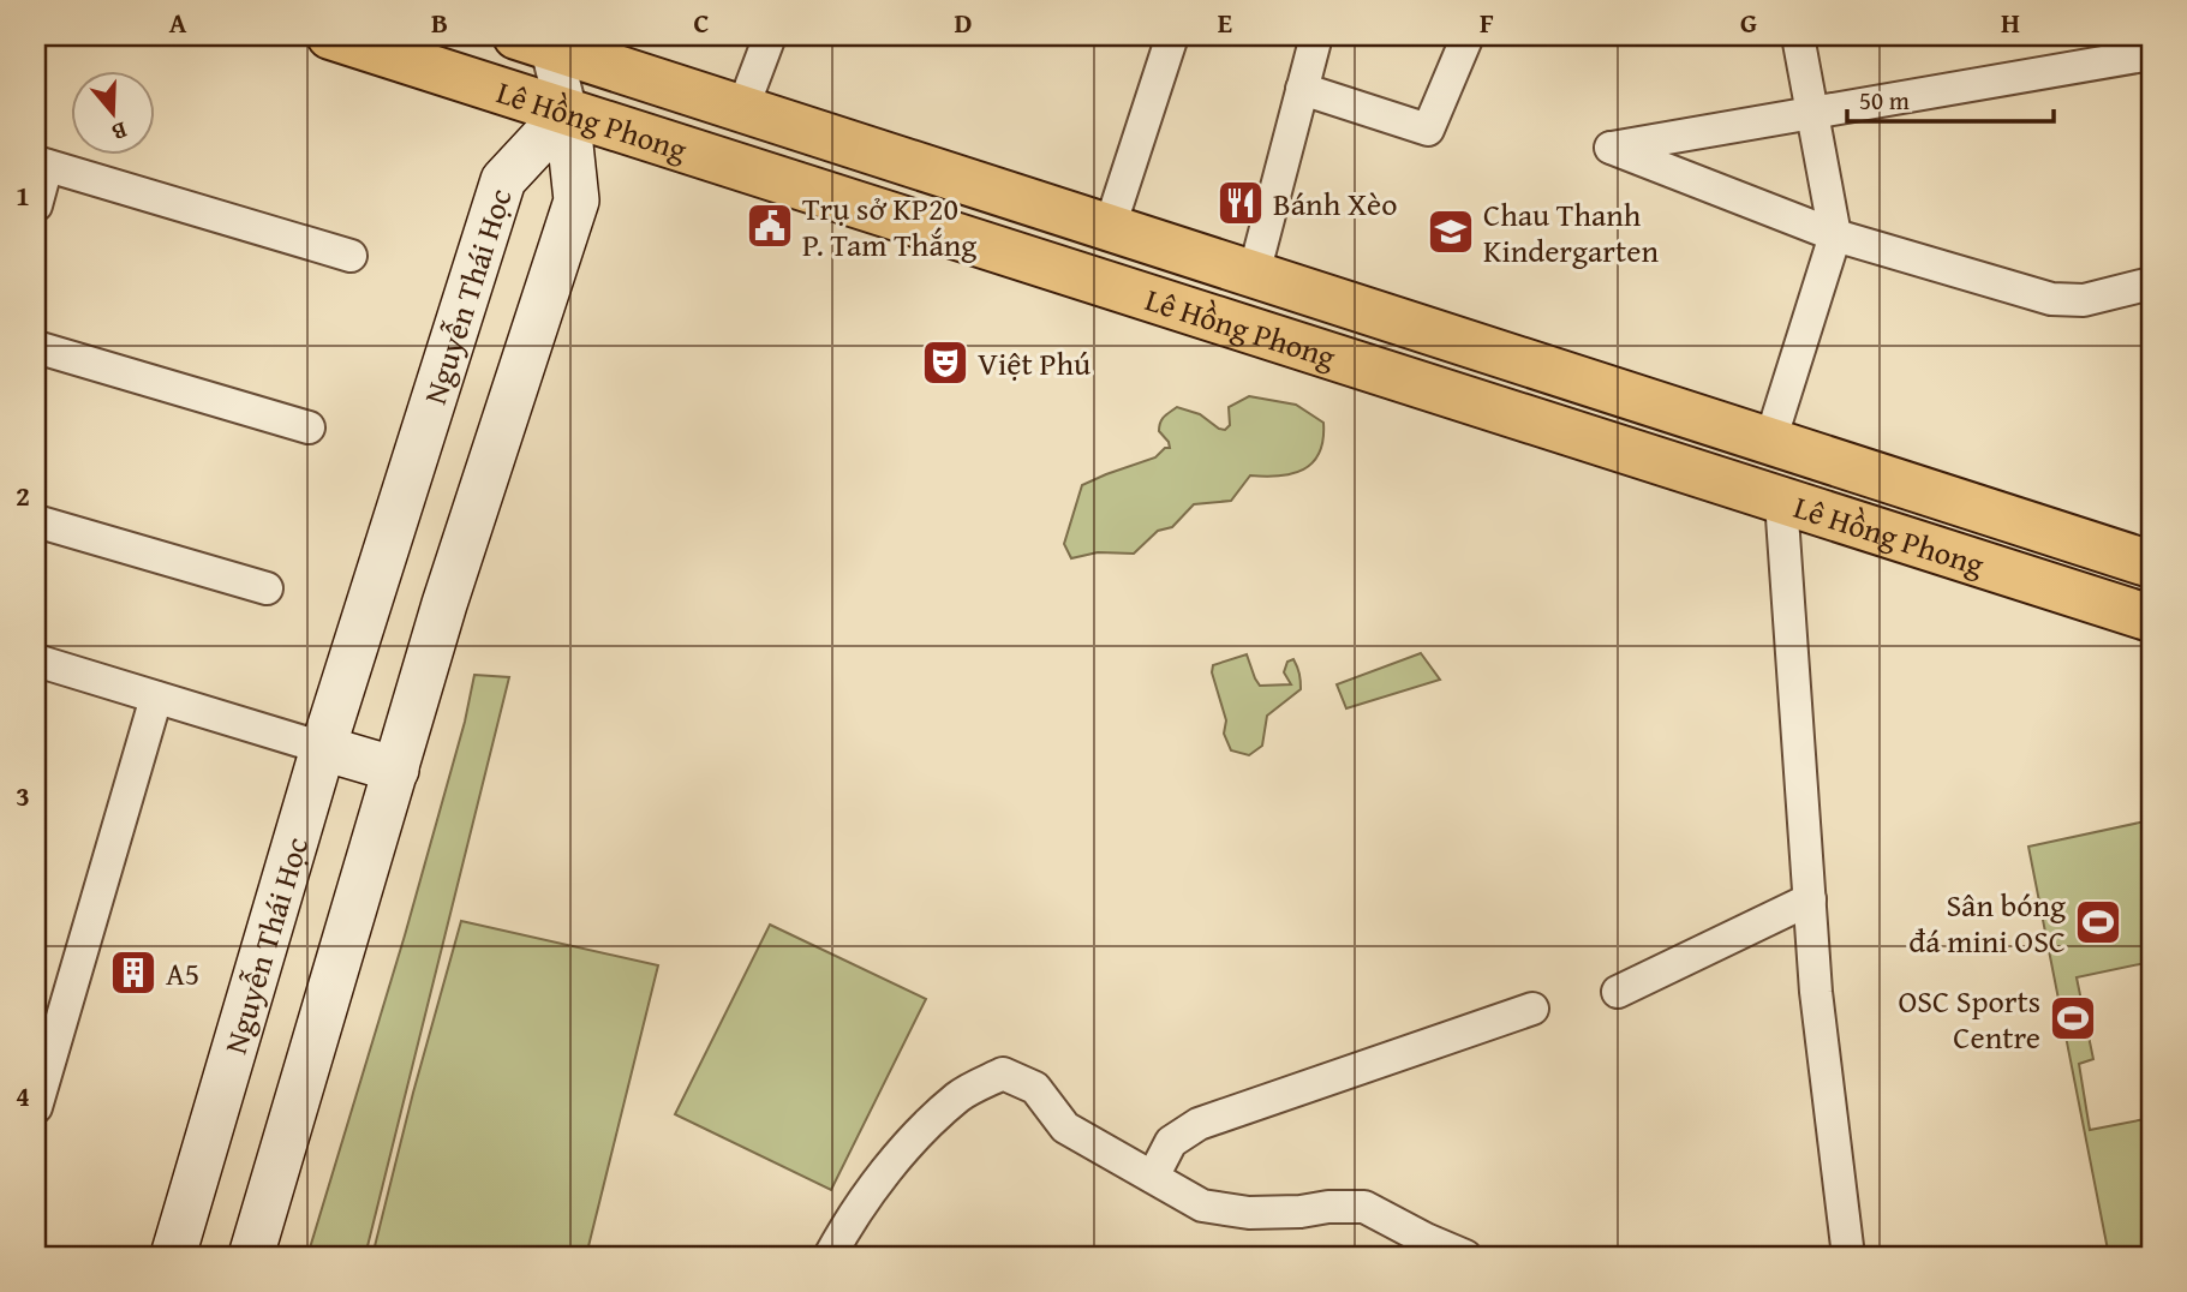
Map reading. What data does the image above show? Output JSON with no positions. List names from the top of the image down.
{
  "streets": {
    "main road": ["Lê Hồng Phong", "Nguyễn Thái Học"]
  },
  "crossings": [
    ["Lê Hồng Phong", "Nguyễn Thái Học"]
  ],
  "places": {
    "restaurant": ["Bánh Xèo"],
    "public building": ["Trụ sở KP20 P. Tam Thắng"],
    "school or university": ["Chau Thanh Kindergarten"],
    "theatre": ["Việt Phú"],
    "sports": ["Sân bóng đá mini OSC", "OSC Sports Centre"],
    "building": ["A5"]
  },
  "scale_bar": "50 m",
  "north": "bottom",
  "grid": {
    "columns": [
      "A",
      "B",
      "C",
      "D",
      "E",
      "F",
      "G",
      "H"
    ],
    "rows": [
      "1",
      "2",
      "3",
      "4"
    ]
  }
}
